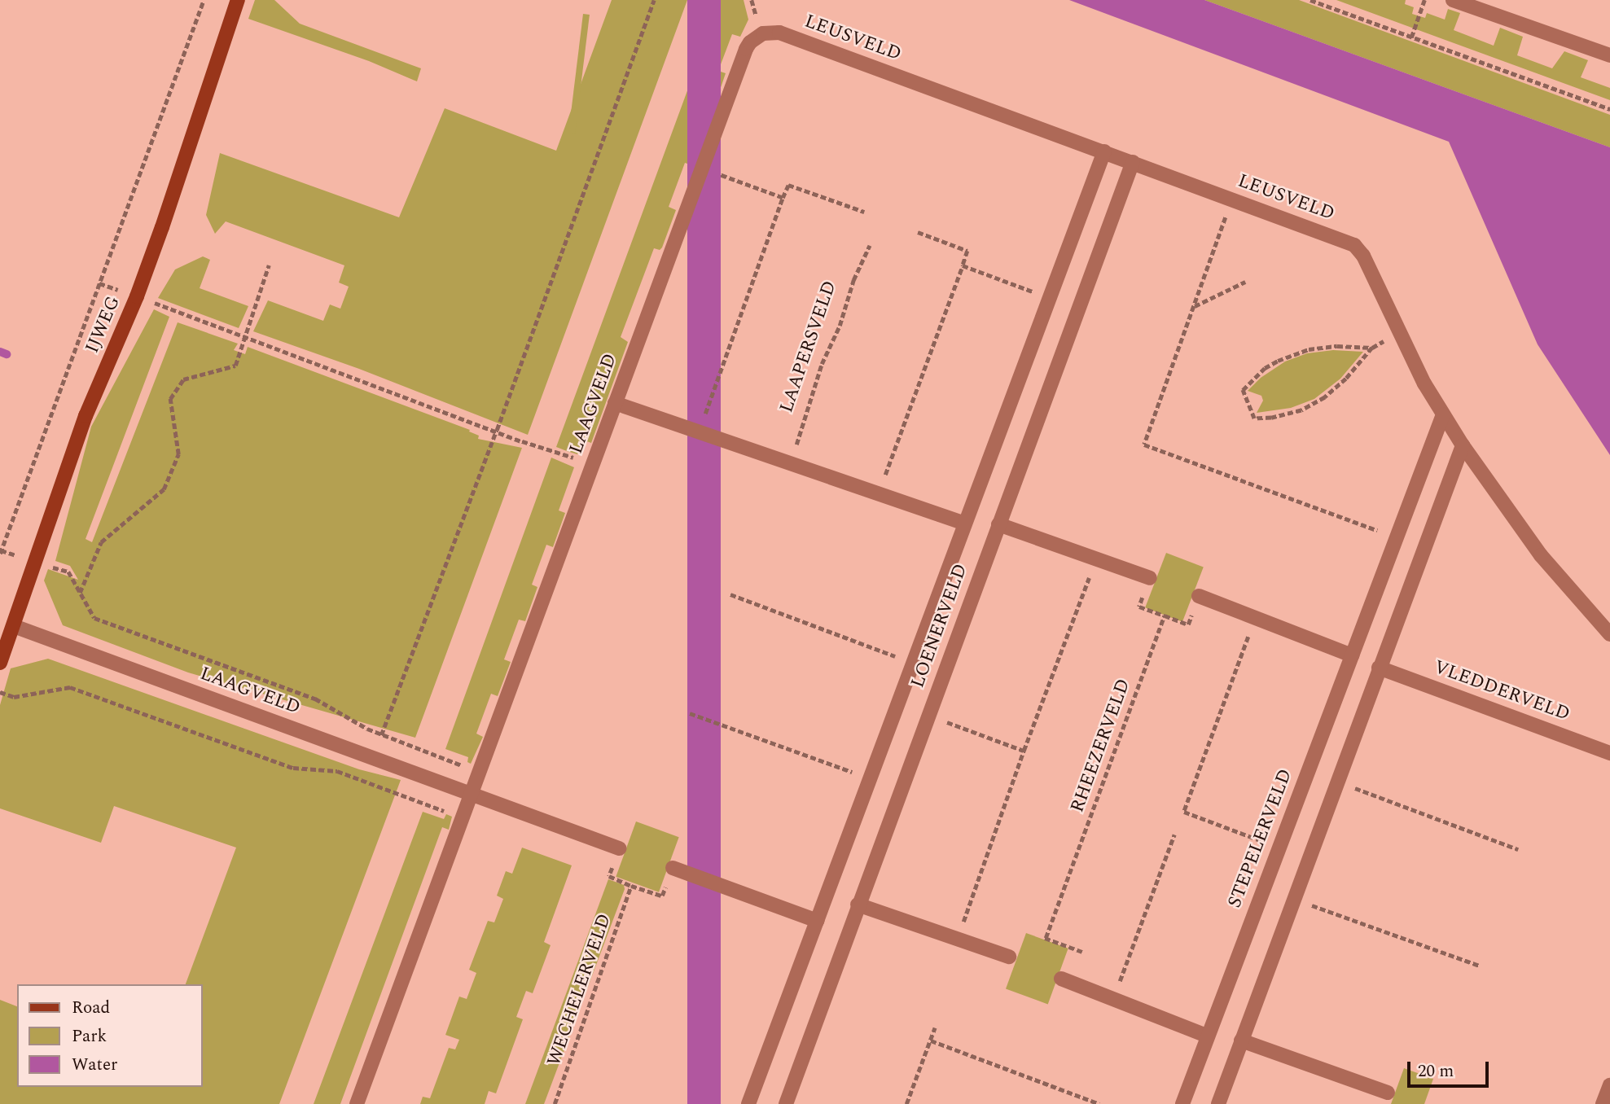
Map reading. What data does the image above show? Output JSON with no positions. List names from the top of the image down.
{
  "streets": {
    "street": [
      "LEUSVELD",
      "IJWEG",
      "LAAGVELD",
      "LOENERVELD",
      "VLEDDERVELD",
      "STEPELERVELD"
    ],
    "path": ["LAAPERSVELD", "RHEEZERVELD", "WECHELERVELD"]
  },
  "crossings": [
    ["LEUSVELD", "LAAGVELD"],
    ["LEUSVELD", "LOENERVELD"],
    ["LEUSVELD", "STEPELERVELD"],
    ["IJWEG", "LAAGVELD"]
  ],
  "legend": ["Road", "Park", "Water"],
  "scale_bar": "20 m"
}
